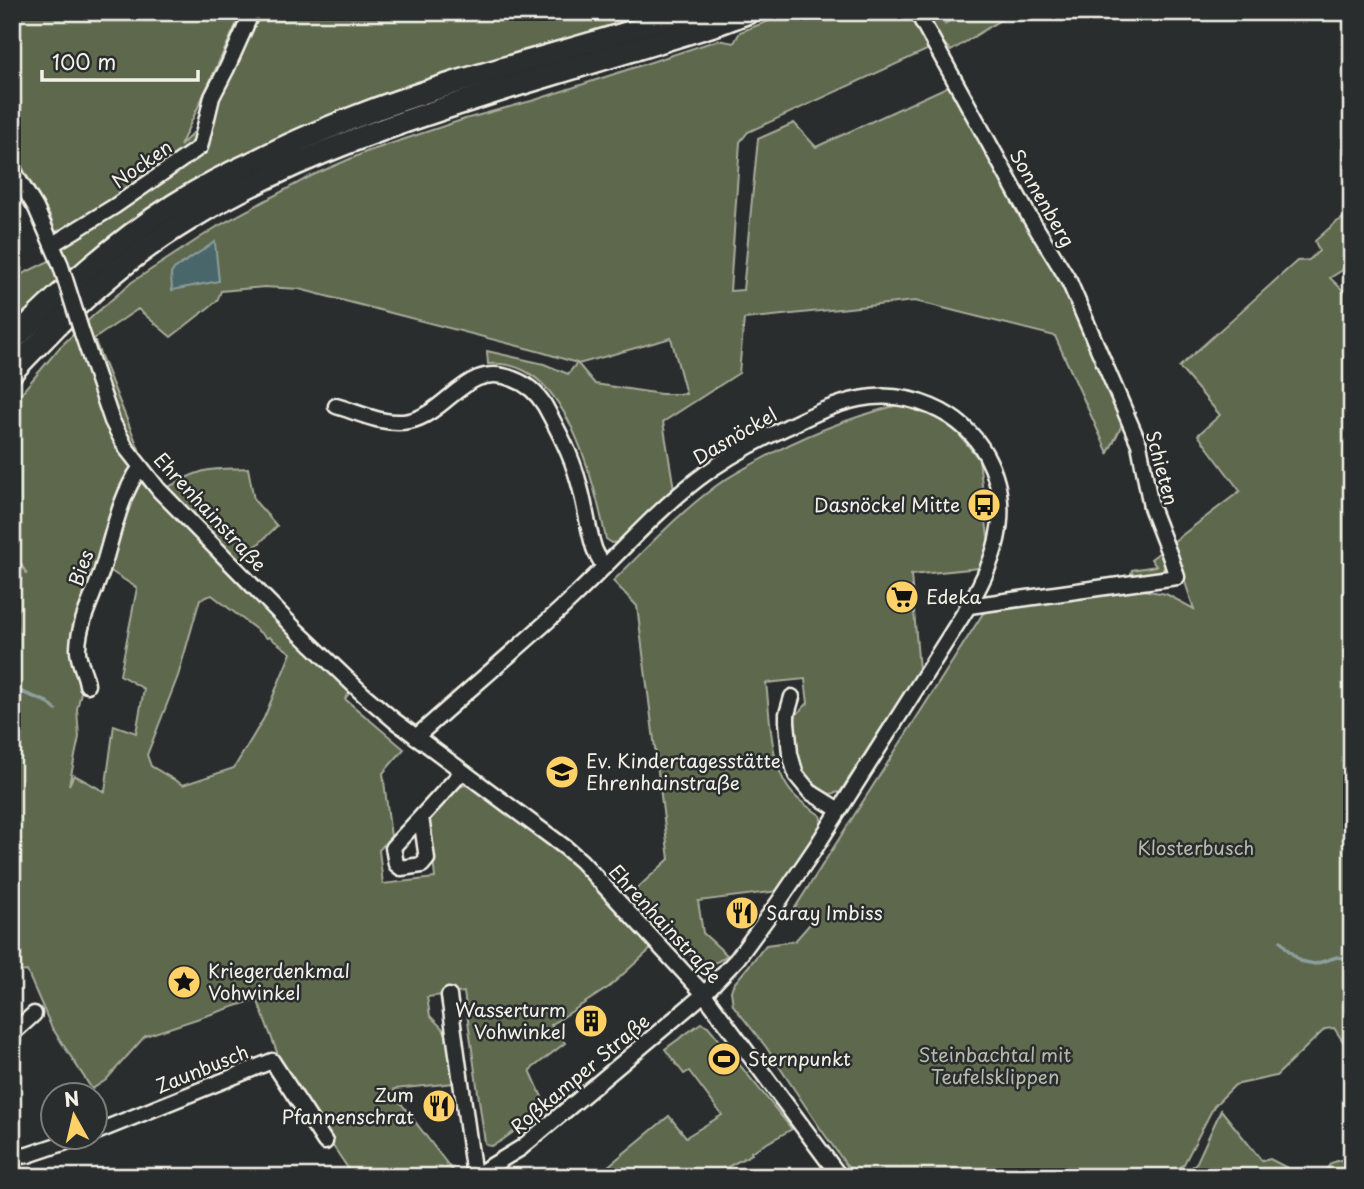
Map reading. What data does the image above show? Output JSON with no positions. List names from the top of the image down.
{
  "streets": {
    "street": [
      "Nocken",
      "Sonnenberg",
      "Dasnöckel",
      "Schieten",
      "Ehrenhainstraße",
      "Bies",
      "Zaunbusch",
      "Roßkamper Straße"
    ]
  },
  "crossings": [
    ["Nocken", "Ehrenhainstraße"],
    ["Sonnenberg", "Schieten"],
    ["Dasnöckel", "Schieten"],
    ["Dasnöckel", "Ehrenhainstraße"],
    ["Dasnöckel", "Roßkamper Straße"],
    ["Ehrenhainstraße", "Bies"],
    ["Ehrenhainstraße", "Roßkamper Straße"]
  ],
  "parks": ["Klosterbusch", "Steinbachtal mit Teufelsklippen"],
  "places": {
    "bus stop": ["Dasnöckel Mitte"],
    "supermarket": ["Edeka"],
    "school or university": ["Ev. Kindertagesstätte Ehrenhainstraße"],
    "restaurant": ["Saray Imbiss", "Zum Pfannenschrat"],
    "place": ["Kriegerdenkmal Vohwinkel"],
    "building": ["Wasserturm Vohwinkel"],
    "sports": ["Sternpunkt"]
  },
  "scale_bar": "100 m",
  "north": "top"
}
